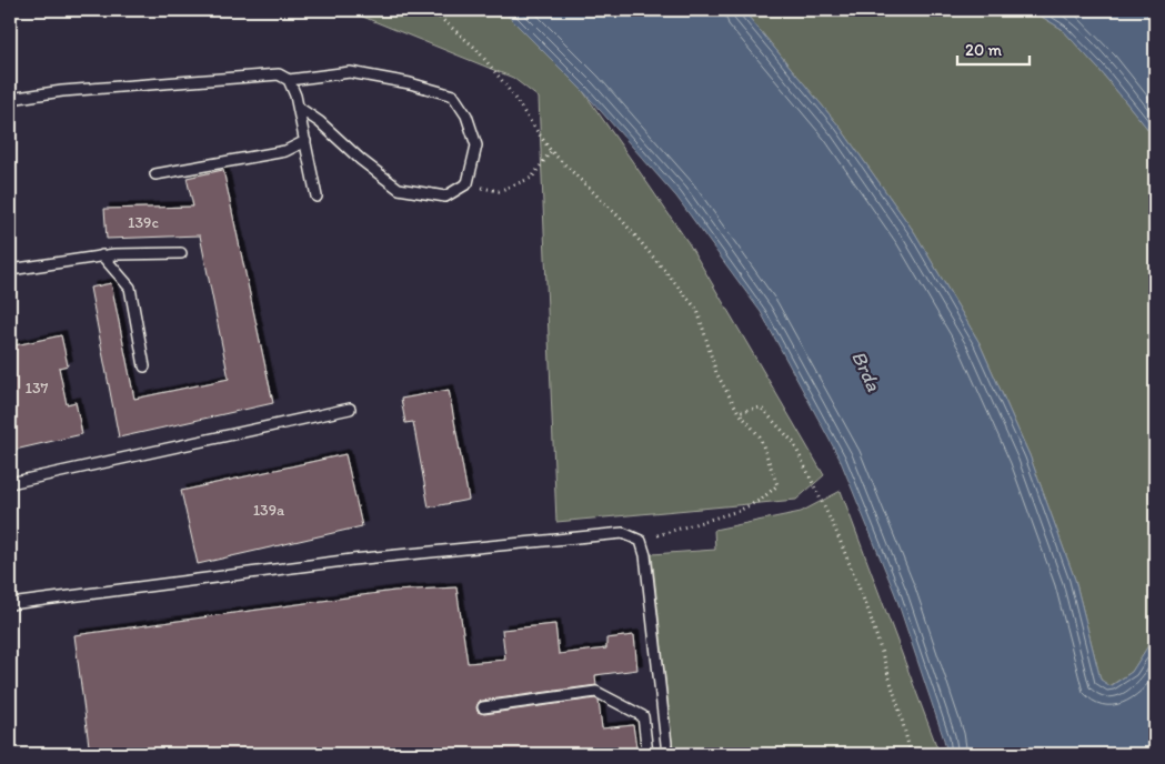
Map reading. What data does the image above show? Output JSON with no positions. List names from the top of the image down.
{
  "water": ["Brda"],
  "house_numbers": ["139c", "137", "139a"],
  "scale_bar": "20 m"
}
